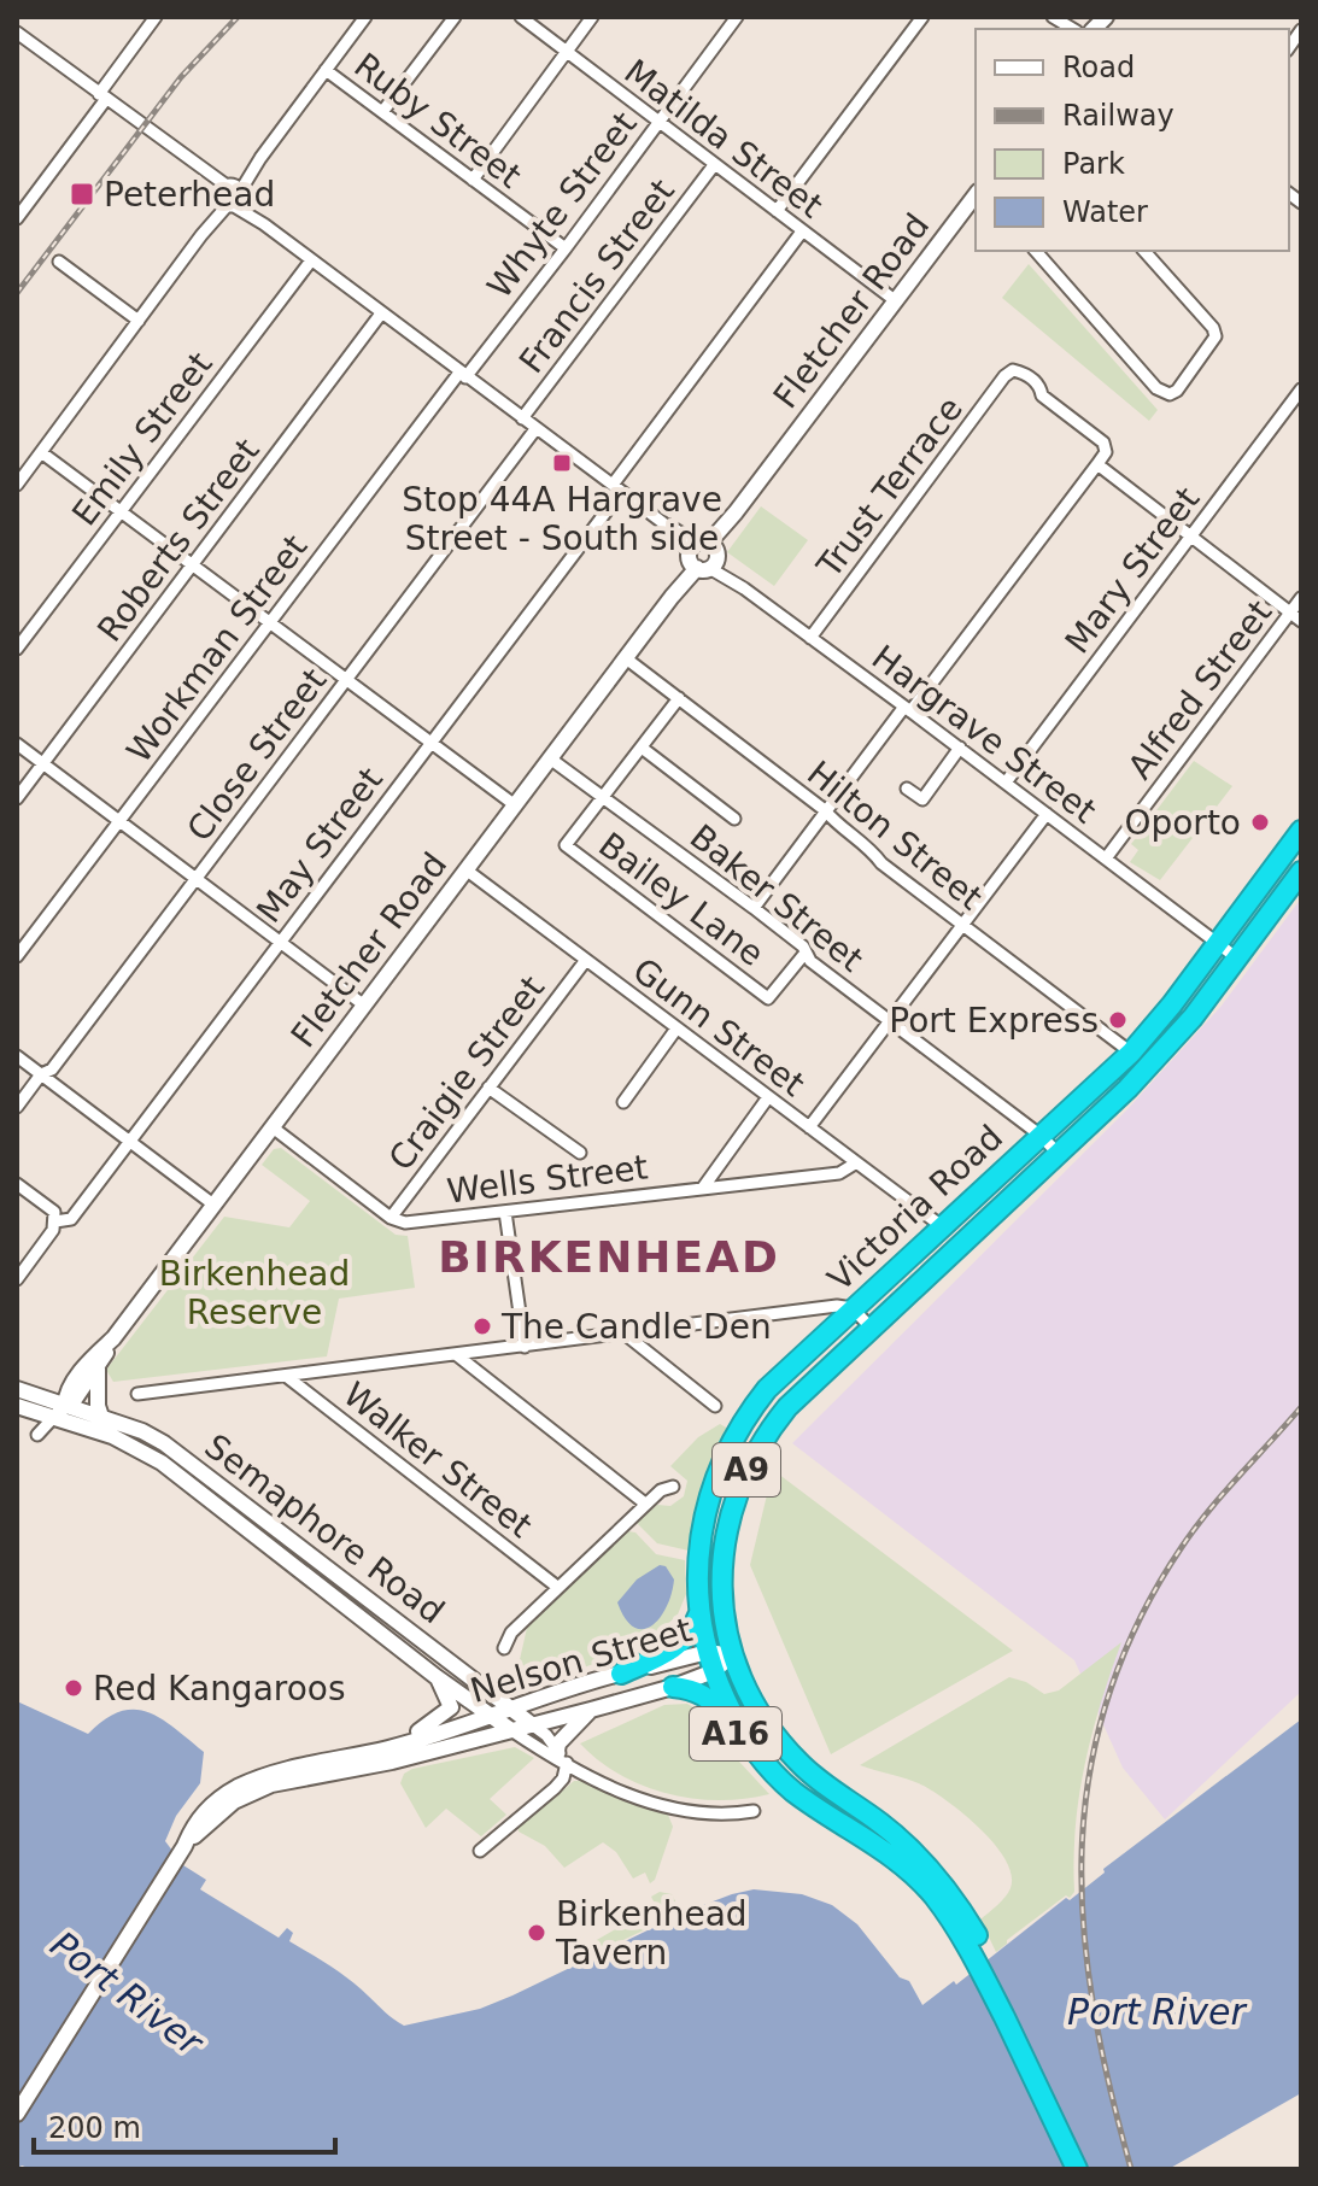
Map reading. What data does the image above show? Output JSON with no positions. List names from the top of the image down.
{
  "streets": {
    "highway": ["Victoria Road", "A9", "A16"],
    "main road": ["Fletcher Road", "Semaphore Road", "Nelson Street"],
    "street": [
      "Ruby Street",
      "Matilda Street",
      "Whyte Street",
      "Francis Street",
      "Emily Street",
      "Trust Terrace",
      "Roberts Street",
      "Mary Street",
      "Workman Street",
      "Alfred Street",
      "Hargrave Street",
      "Close Street",
      "Hilton Street",
      "May Street",
      "Baker Street",
      "Bailey Lane",
      "Gunn Street",
      "Craigie Street",
      "Wells Street",
      "Walker Street"
    ]
  },
  "crossings": [
    ["Ruby Street", "Whyte Street"],
    ["Matilda Street", "Whyte Street"],
    ["Matilda Street", "Francis Street"],
    ["Matilda Street", "Fletcher Road"],
    ["Matilda Street", "May Street"],
    ["Whyte Street", "Workman Street"],
    ["Whyte Street", "Hargrave Street"],
    ["Francis Street", "Hargrave Street"],
    ["Fletcher Road", "Hargrave Street"],
    ["Fletcher Road", "Hilton Street"],
    ["Fletcher Road", "Baker Street"],
    ["Fletcher Road", "Gunn Street"],
    ["Fletcher Road", "Semaphore Road"],
    ["Emily Street", "Hargrave Street"],
    ["Trust Terrace", "Hargrave Street"],
    ["Roberts Street", "Hargrave Street"],
    ["Mary Street", "Hargrave Street"],
    ["Workman Street", "Hargrave Street"],
    ["Alfred Street", "Hargrave Street"],
    ["Hargrave Street", "Close Street"],
    ["Hargrave Street", "May Street"],
    ["Hargrave Street", "Victoria Road"],
    ["Hargrave Street", "A9"],
    ["Hilton Street", "Victoria Road"],
    ["Baker Street", "Bailey Lane"],
    ["Baker Street", "Victoria Road"],
    ["Gunn Street", "Craigie Street"],
    ["Gunn Street", "Wells Street"],
    ["Gunn Street", "Victoria Road"],
    ["Craigie Street", "Wells Street"],
    ["Victoria Road", "A9"],
    ["Victoria Road", "Nelson Street"],
    ["Victoria Road", "A16"],
    ["A9", "Nelson Street"],
    ["A9", "A16"],
    ["Semaphore Road", "Nelson Street"],
    ["Nelson Street", "A16"]
  ],
  "districts": ["BIRKENHEAD"],
  "water": ["Port River"],
  "parks": ["Birkenhead Reserve"],
  "places": {
    "transit": ["Peterhead", "Stop 44A Hargrave Street - South side"],
    "other": [
      "Oporto",
      "Port Express",
      "The Candle Den",
      "Red Kangaroos",
      "Birkenhead Tavern"
    ]
  },
  "legend": [
    "Road",
    "Railway",
    "Park",
    "Water"
  ],
  "scale_bar": "200 m"
}
